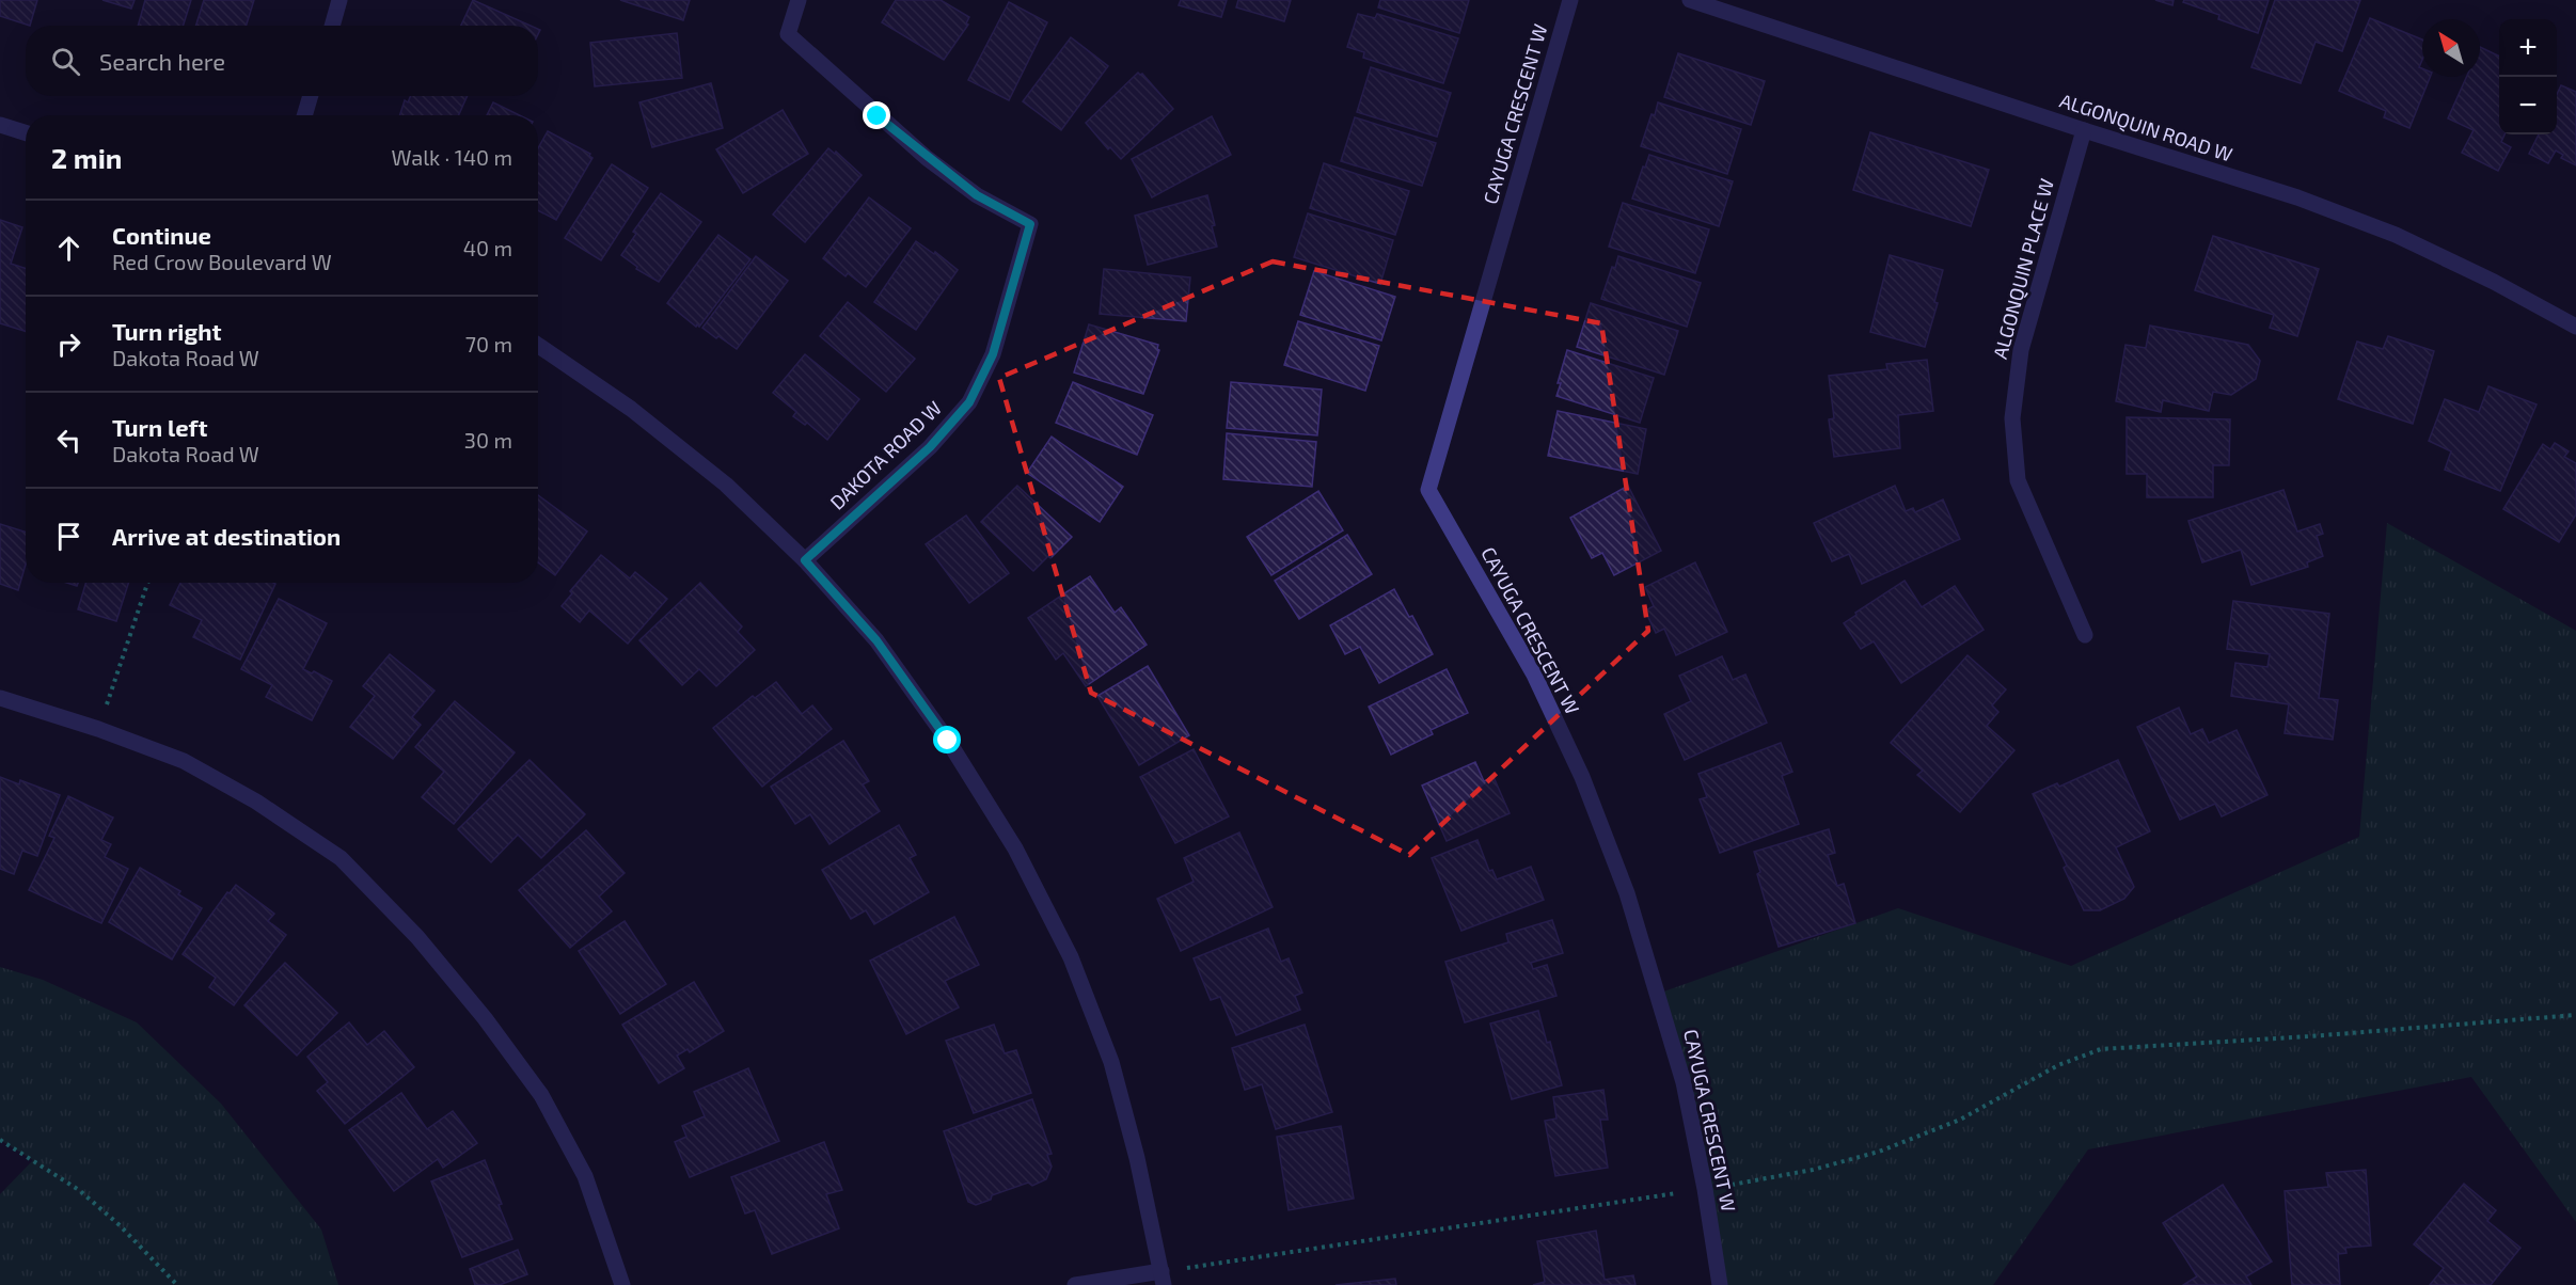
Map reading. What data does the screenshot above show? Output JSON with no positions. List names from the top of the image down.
{
  "streets": {
    "street": [
      "CAYUGA CRESCENT W",
      "ALGONQUIN ROAD W",
      "ALGONQUIN PLACE W",
      "DAKOTA ROAD W"
    ]
  },
  "crossings": [
    ["ALGONQUIN ROAD W", "ALGONQUIN PLACE W"]
  ],
  "north": "top left",
  "page": {
    "map_buttons": ["+", "−"],
    "search": "Search here",
    "heading": ["2 min", "Walk · 140 m"],
    "list": [
      ["Continue", "Red Crow Boulevard W", "40 m"],
      ["Turn right", "Dakota Road W", "70 m"],
      ["Turn left", "Dakota Road W", "30 m"],
      "Arrive at destination"
    ]
  }
}
